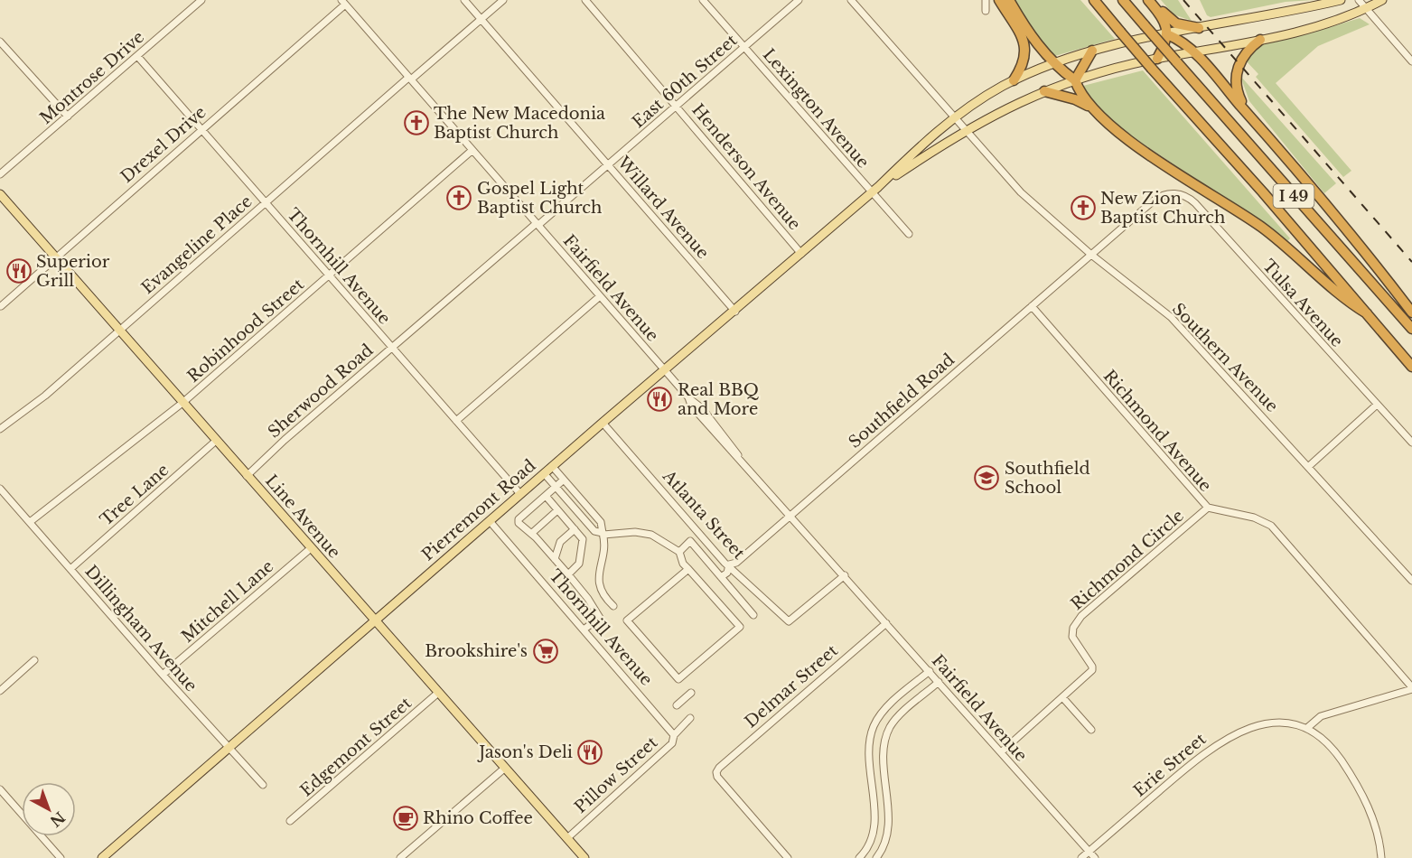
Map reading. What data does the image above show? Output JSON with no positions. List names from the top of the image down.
{
  "streets": {
    "highway": ["I 49"],
    "main road": ["Pierremont Road", "Line Avenue"],
    "street": [
      "Montrose Drive",
      "East 60th Street",
      "Lexington Avenue",
      "Drexel Drive",
      "Henderson Avenue",
      "Willard Avenue",
      "Evangeline Place",
      "Thornhill Avenue",
      "Fairfield Avenue",
      "Tulsa Avenue",
      "Robinhood Street",
      "Southern Avenue",
      "Sherwood Road",
      "Southfield Road",
      "Richmond Avenue",
      "Tree Lane",
      "Atlanta Street",
      "Richmond Circle",
      "Mitchell Lane",
      "Dillingham Avenue",
      "Delmar Street",
      "Edgemont Street",
      "Erie Street",
      "Pillow Street"
    ]
  },
  "crossings": [
    ["Montrose Drive", "Thornhill Avenue"],
    ["East 60th Street", "Lexington Avenue"],
    ["East 60th Street", "Henderson Avenue"],
    ["East 60th Street", "Willard Avenue"],
    ["East 60th Street", "Fairfield Avenue"],
    ["East 60th Street", "Sherwood Road"],
    ["Lexington Avenue", "Pierremont Road"],
    ["Drexel Drive", "Thornhill Avenue"],
    ["Drexel Drive", "Fairfield Avenue"],
    ["Drexel Drive", "Line Avenue"],
    ["Henderson Avenue", "Pierremont Road"],
    ["Willard Avenue", "Evangeline Place"],
    ["Willard Avenue", "Pierremont Road"],
    ["Evangeline Place", "Thornhill Avenue"],
    ["Evangeline Place", "Fairfield Avenue"],
    ["Evangeline Place", "Line Avenue"],
    ["Thornhill Avenue", "Robinhood Street"],
    ["Thornhill Avenue", "Sherwood Road"],
    ["Thornhill Avenue", "Pierremont Road"],
    ["Thornhill Avenue", "Pillow Street"],
    ["Fairfield Avenue", "Robinhood Street"],
    ["Fairfield Avenue", "Sherwood Road"],
    ["Fairfield Avenue", "Southfield Road"],
    ["Fairfield Avenue", "Pierremont Road"],
    ["Fairfield Avenue", "Atlanta Street"],
    ["Fairfield Avenue", "Delmar Street"],
    ["Fairfield Avenue", "Erie Street"],
    ["Tulsa Avenue", "Southfield Road"],
    ["Robinhood Street", "Line Avenue"],
    ["Robinhood Street", "Dillingham Avenue"],
    ["Southern Avenue", "Southfield Road"],
    ["Southern Avenue", "Pierremont Road"],
    ["Sherwood Road", "Line Avenue"],
    ["Southfield Road", "Richmond Avenue"],
    ["Southfield Road", "Atlanta Street"],
    ["Richmond Avenue", "Richmond Circle"],
    ["Tree Lane", "Line Avenue"],
    ["Tree Lane", "Dillingham Avenue"],
    ["Pierremont Road", "Atlanta Street"],
    ["Pierremont Road", "Line Avenue"],
    ["Pierremont Road", "Dillingham Avenue"],
    ["Line Avenue", "Mitchell Lane"],
    ["Line Avenue", "Edgemont Street"],
    ["Line Avenue", "Pillow Street"],
    ["Mitchell Lane", "Dillingham Avenue"]
  ],
  "places": {
    "church": ["The New Macedonia Baptist Church", "Gospel Light Baptist Church", "New Zion Baptist Church"],
    "restaurant": ["Superior Grill", "Real BBQ and More", "Jason's Deli"],
    "school or university": ["Southfield School"],
    "supermarket": ["Brookshire's"],
    "cafe": ["Rhino Coffee"]
  },
  "north": "bottom right"
}
